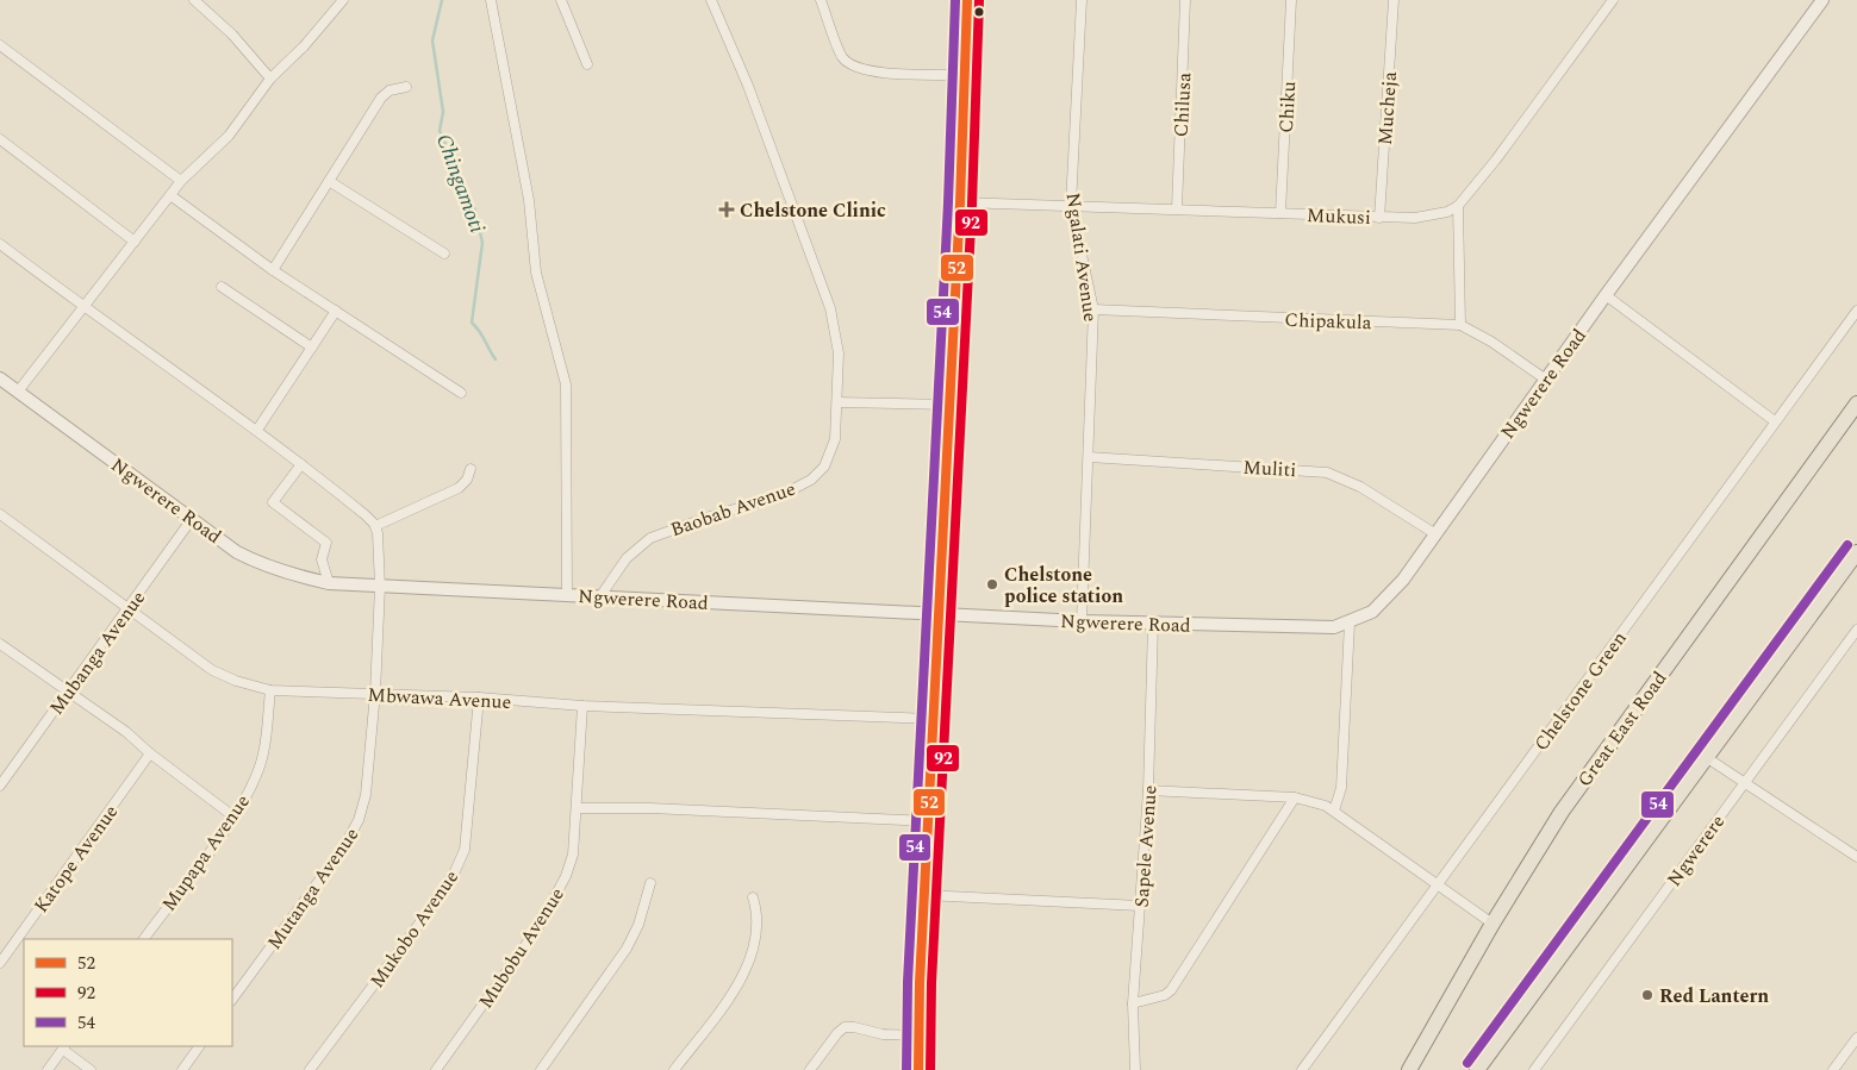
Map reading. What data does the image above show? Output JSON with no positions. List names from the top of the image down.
{
  "streets": {
    "main road": ["Great East Road"],
    "street": [
      "Chilusa",
      "Chiku",
      "Mucheja",
      "Mukusi",
      "Ngalati Avenue",
      "Chipakula",
      "Ngwerere Road",
      "Muliti",
      "Baobab Avenue",
      "Mubanga Avenue",
      "Chelstone Green",
      "Mbwawa Avenue",
      "Sapele Avenue",
      "Ngwerere",
      "Mupapa Avenue",
      "Katope Avenue",
      "Mutanga Avenue",
      "Mukobo Avenue",
      "Mubobu Avenue"
    ]
  },
  "crossings": [
    ["Chilusa", "Mukusi"],
    ["Chiku", "Mukusi"],
    ["Mucheja", "Mukusi"],
    ["Mukusi", "Ngalati Avenue"],
    ["Ngalati Avenue", "Chipakula"],
    ["Ngalati Avenue", "Ngwerere Road"],
    ["Ngalati Avenue", "Muliti"],
    ["Chipakula", "Ngwerere Road"],
    ["Ngwerere Road", "Muliti"],
    ["Ngwerere Road", "Baobab Avenue"],
    ["Ngwerere Road", "Mubanga Avenue"],
    ["Ngwerere Road", "Sapele Avenue"],
    ["Ngwerere Road", "Mutanga Avenue"],
    ["Mubanga Avenue", "Mbwawa Avenue"],
    ["Mbwawa Avenue", "Mupapa Avenue"],
    ["Mbwawa Avenue", "Mutanga Avenue"],
    ["Mbwawa Avenue", "Mukobo Avenue"],
    ["Mbwawa Avenue", "Mubobu Avenue"]
  ],
  "water": ["Chingamoti"],
  "places": {
    "health": ["Chelstone Clinic"],
    "other": ["Chelstone police station", "Red Lantern"]
  },
  "lines": ["transit line 52", "transit line 92", "transit line 54"],
  "legend": ["52", "92", "54"]
}
